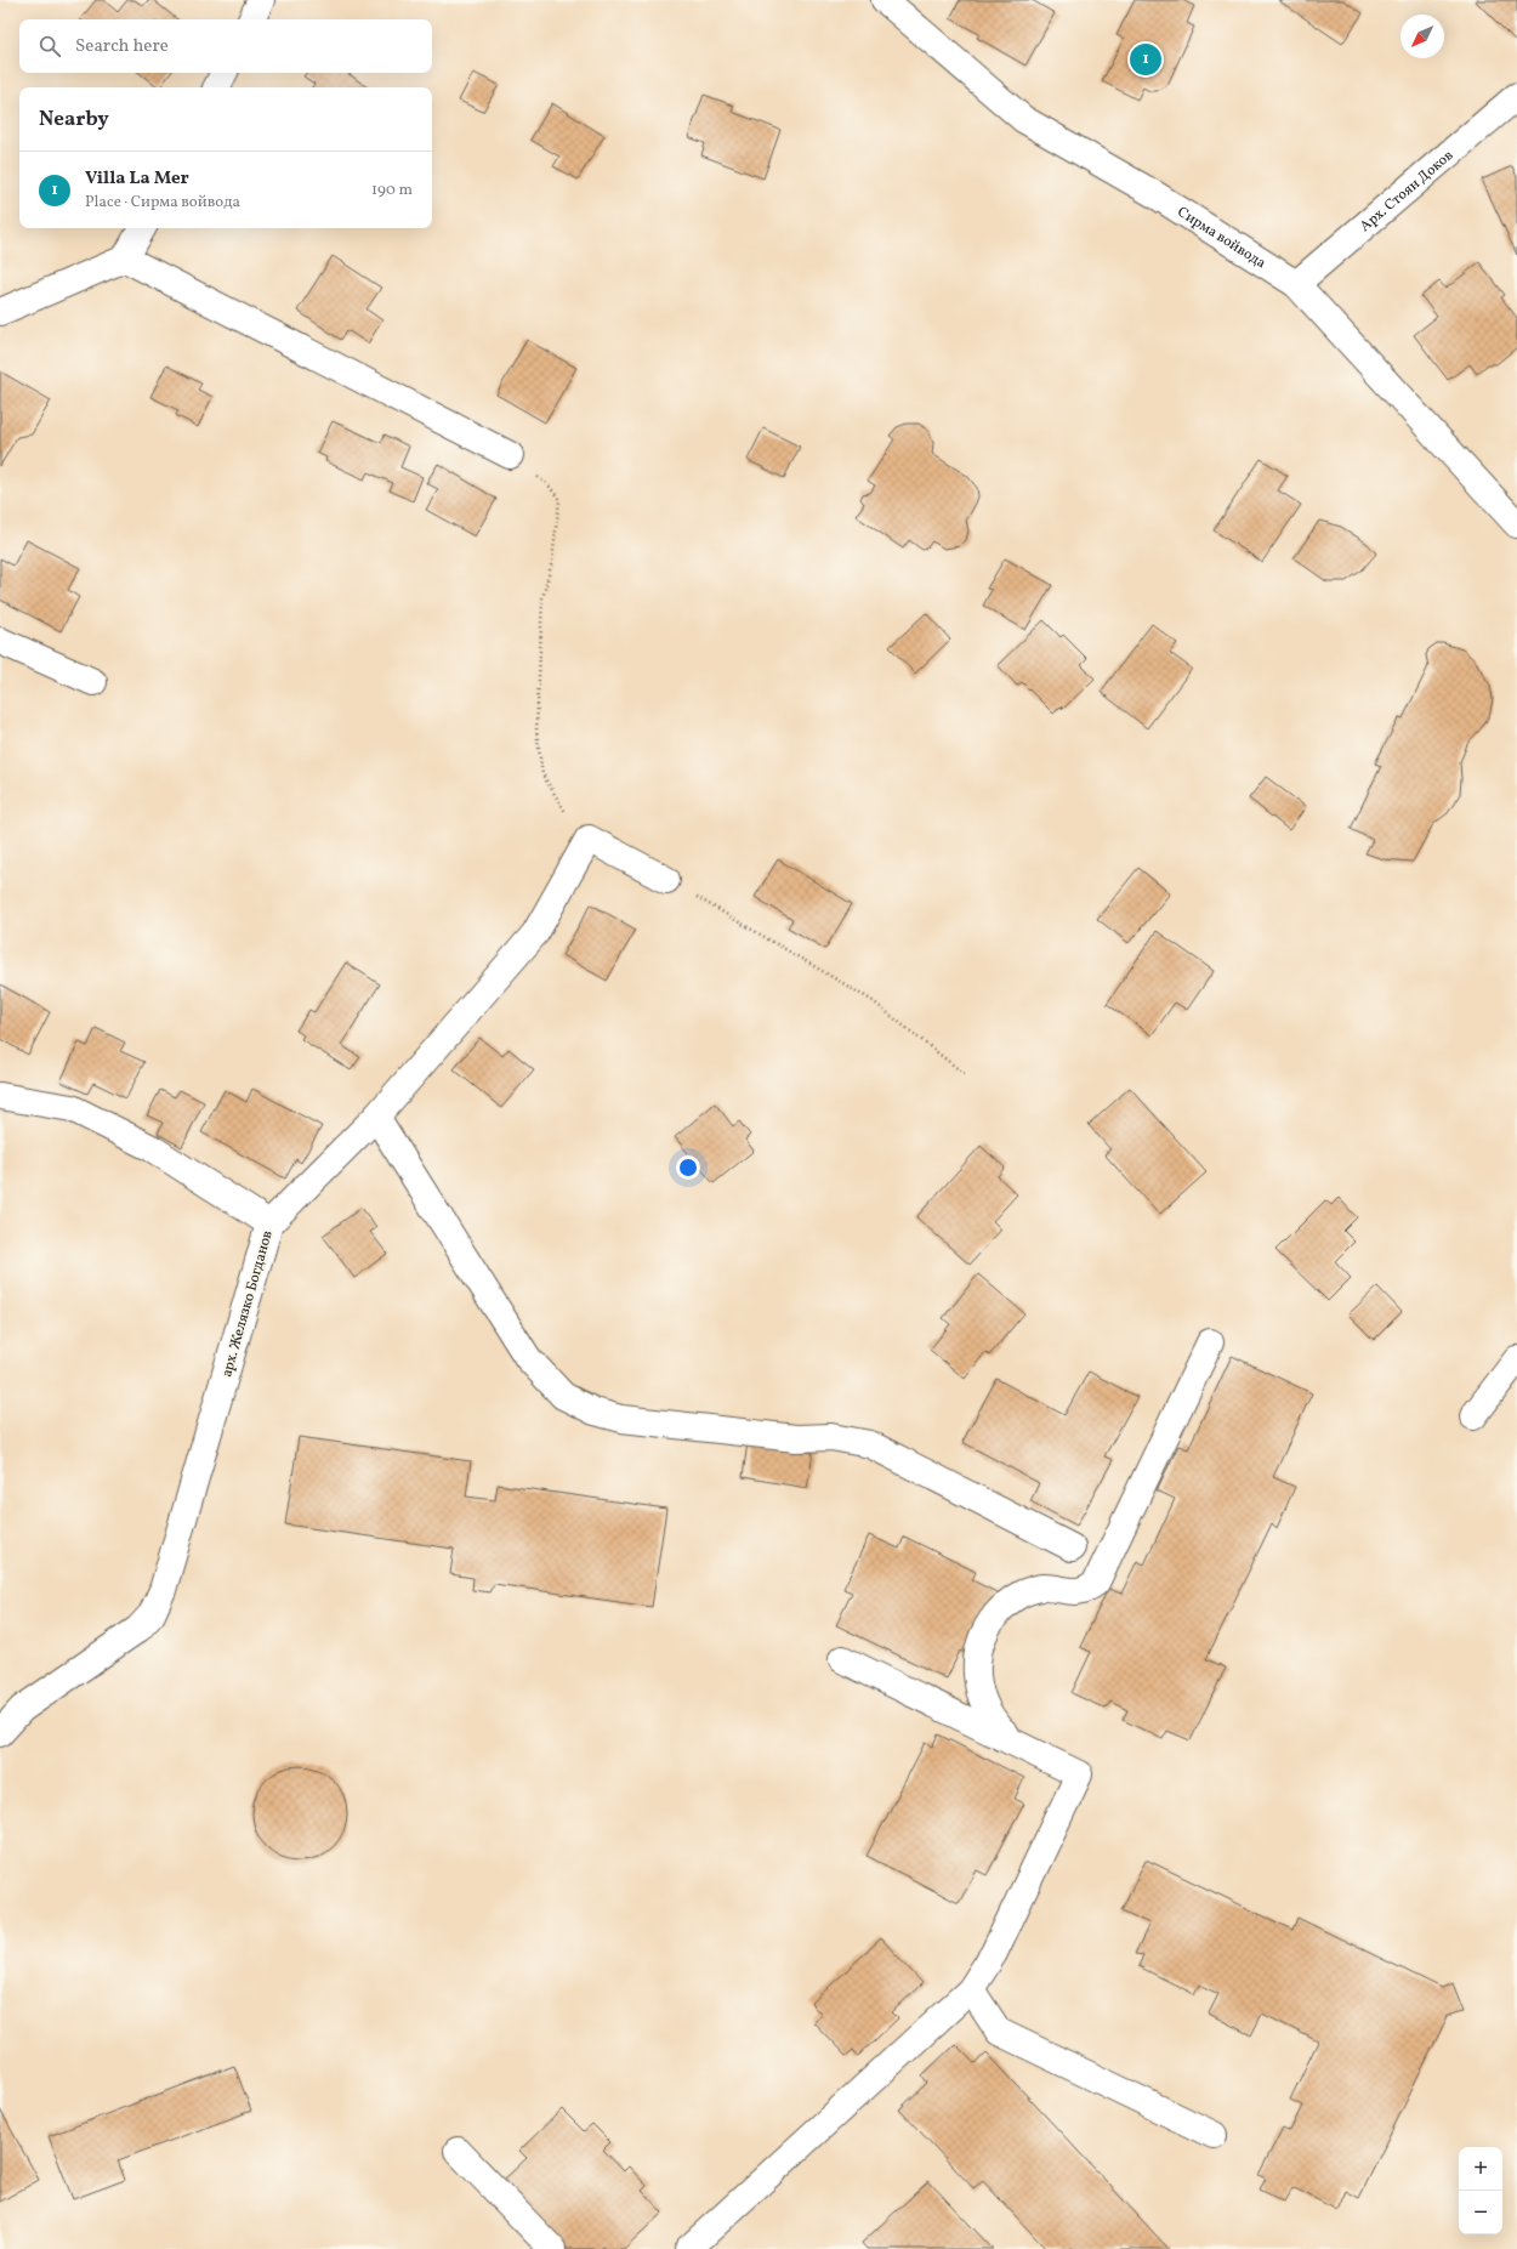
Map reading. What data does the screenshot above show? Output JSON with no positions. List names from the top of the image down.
{
  "streets": {
    "street": ["Арх. Стоян Доков", "Сирма войвода", "арх. Желязко Богданов"]
  },
  "crossings": [
    ["Арх. Стоян Доков", "Сирма войвода"]
  ],
  "north": "bottom left",
  "page": {
    "search": "Search here",
    "pins": "1",
    "heading": "Nearby",
    "list": [
      {
        "mark": "1",
        "name": "Villa La Mer",
        "note": "Place · Сирма войвода",
        "value": "190 m"
      }
    ],
    "map_buttons": ["+", "−"]
  }
}
